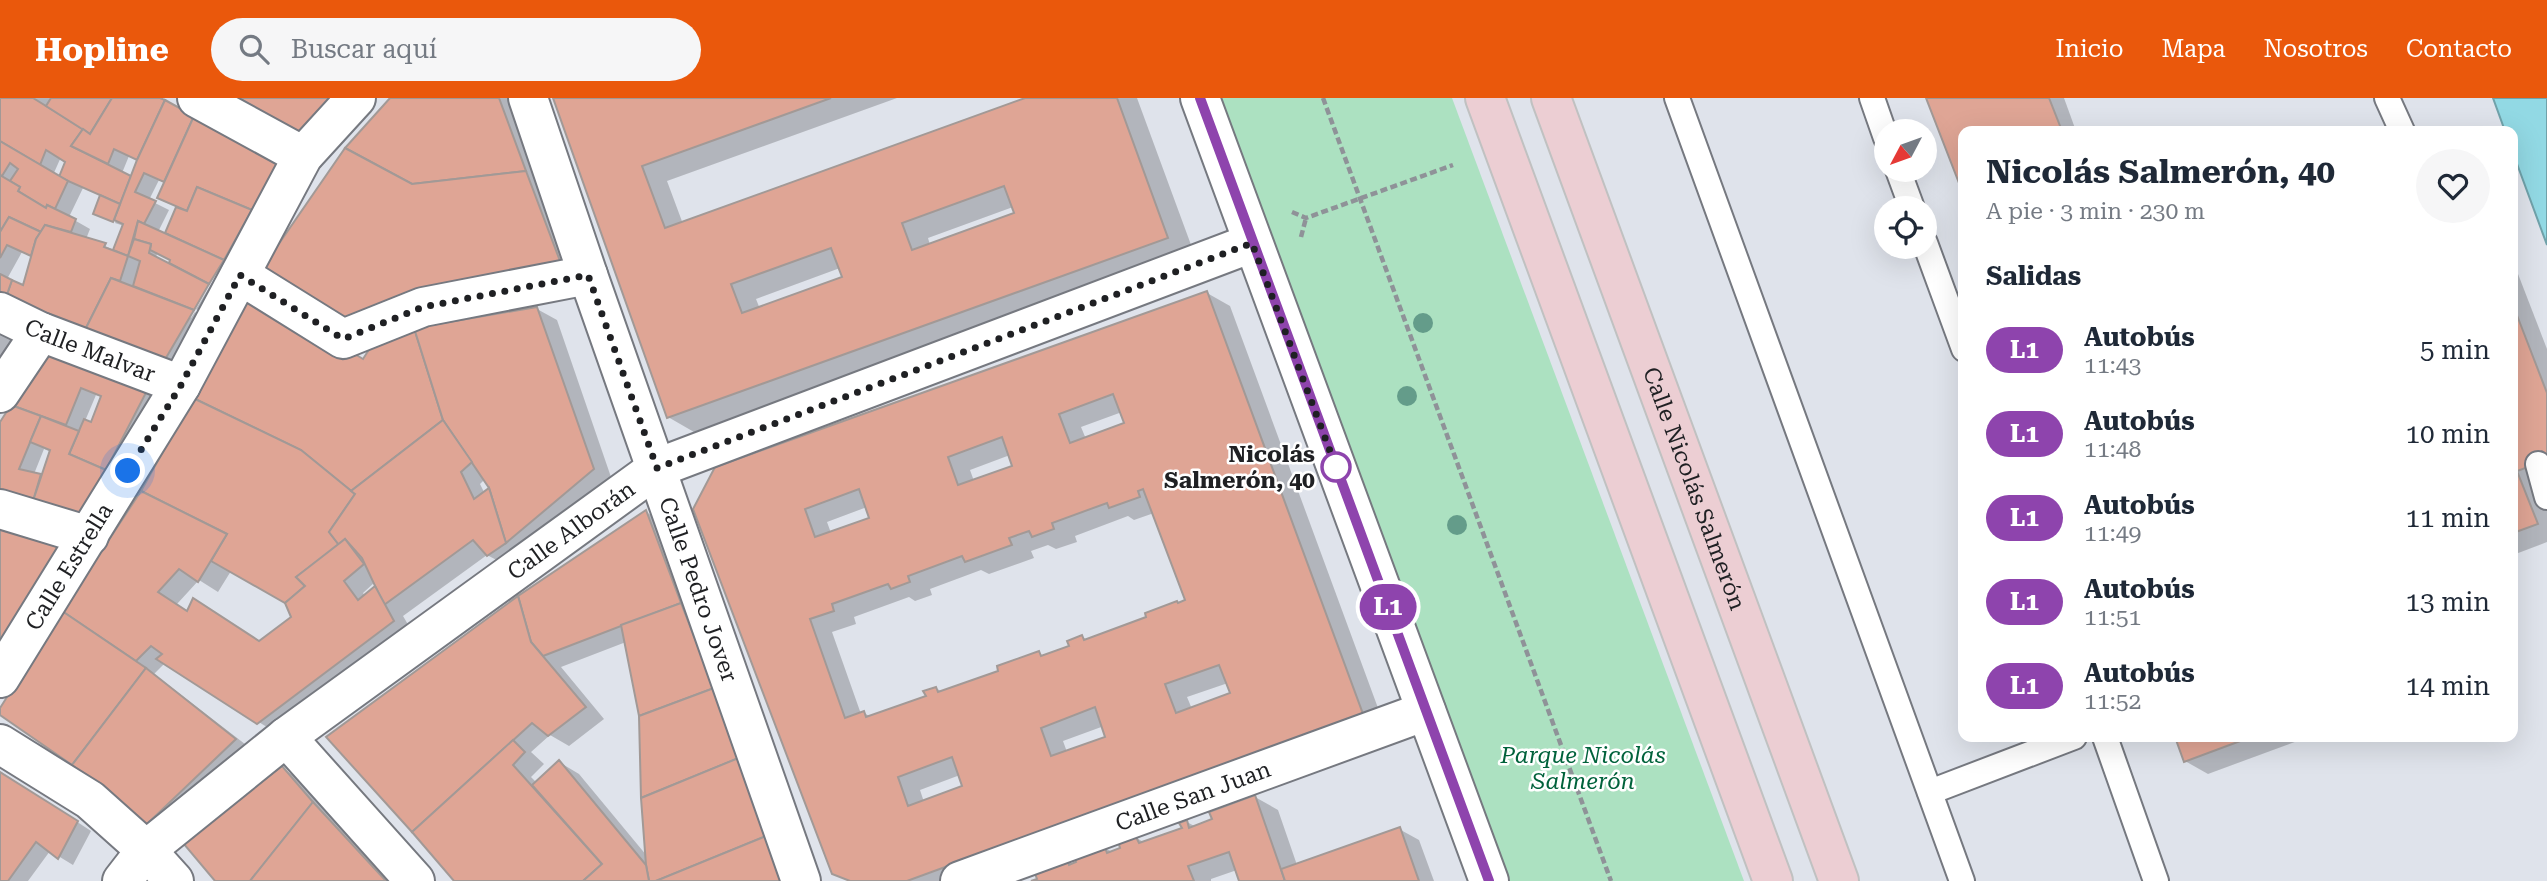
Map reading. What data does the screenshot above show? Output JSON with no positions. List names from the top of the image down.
{
  "streets": {
    "highway": ["Calle Nicolás Salmerón"],
    "street": [
      "Calle Malvar",
      "Calle Alborán",
      "Calle Estrella",
      "Calle Pedro Jover",
      "Calle San Juan"
    ]
  },
  "crossings": [
    ["Calle Malvar", "Calle Estrella"],
    ["Calle Alborán", "Calle Pedro Jover"]
  ],
  "parks": ["Parque Nicolás Salmerón"],
  "places": ["Nicolás Salmerón, 40"],
  "lines": ["bus line L1"],
  "north": "bottom left",
  "page": {
    "header": "Hopline",
    "search": "Buscar aquí",
    "nav": [
      "Inicio",
      "Mapa",
      "Nosotros",
      "Contacto"
    ],
    "on_map": "L1",
    "heading": [
      ["Nicolás Salmerón, 40", "A pie · 3 min · 230 m"],
      "Salidas"
    ],
    "list": [
      {
        "mark": "L1",
        "name": "Autobús",
        "note": "11:43",
        "value": "5 min"
      },
      {
        "mark": "L1",
        "name": "Autobús",
        "note": "11:48",
        "value": "10 min"
      },
      {
        "mark": "L1",
        "name": "Autobús",
        "note": "11:49",
        "value": "11 min"
      },
      {
        "mark": "L1",
        "name": "Autobús",
        "note": "11:51",
        "value": "13 min"
      },
      {
        "mark": "L1",
        "name": "Autobús",
        "note": "11:52",
        "value": "14 min"
      }
    ]
  }
}
